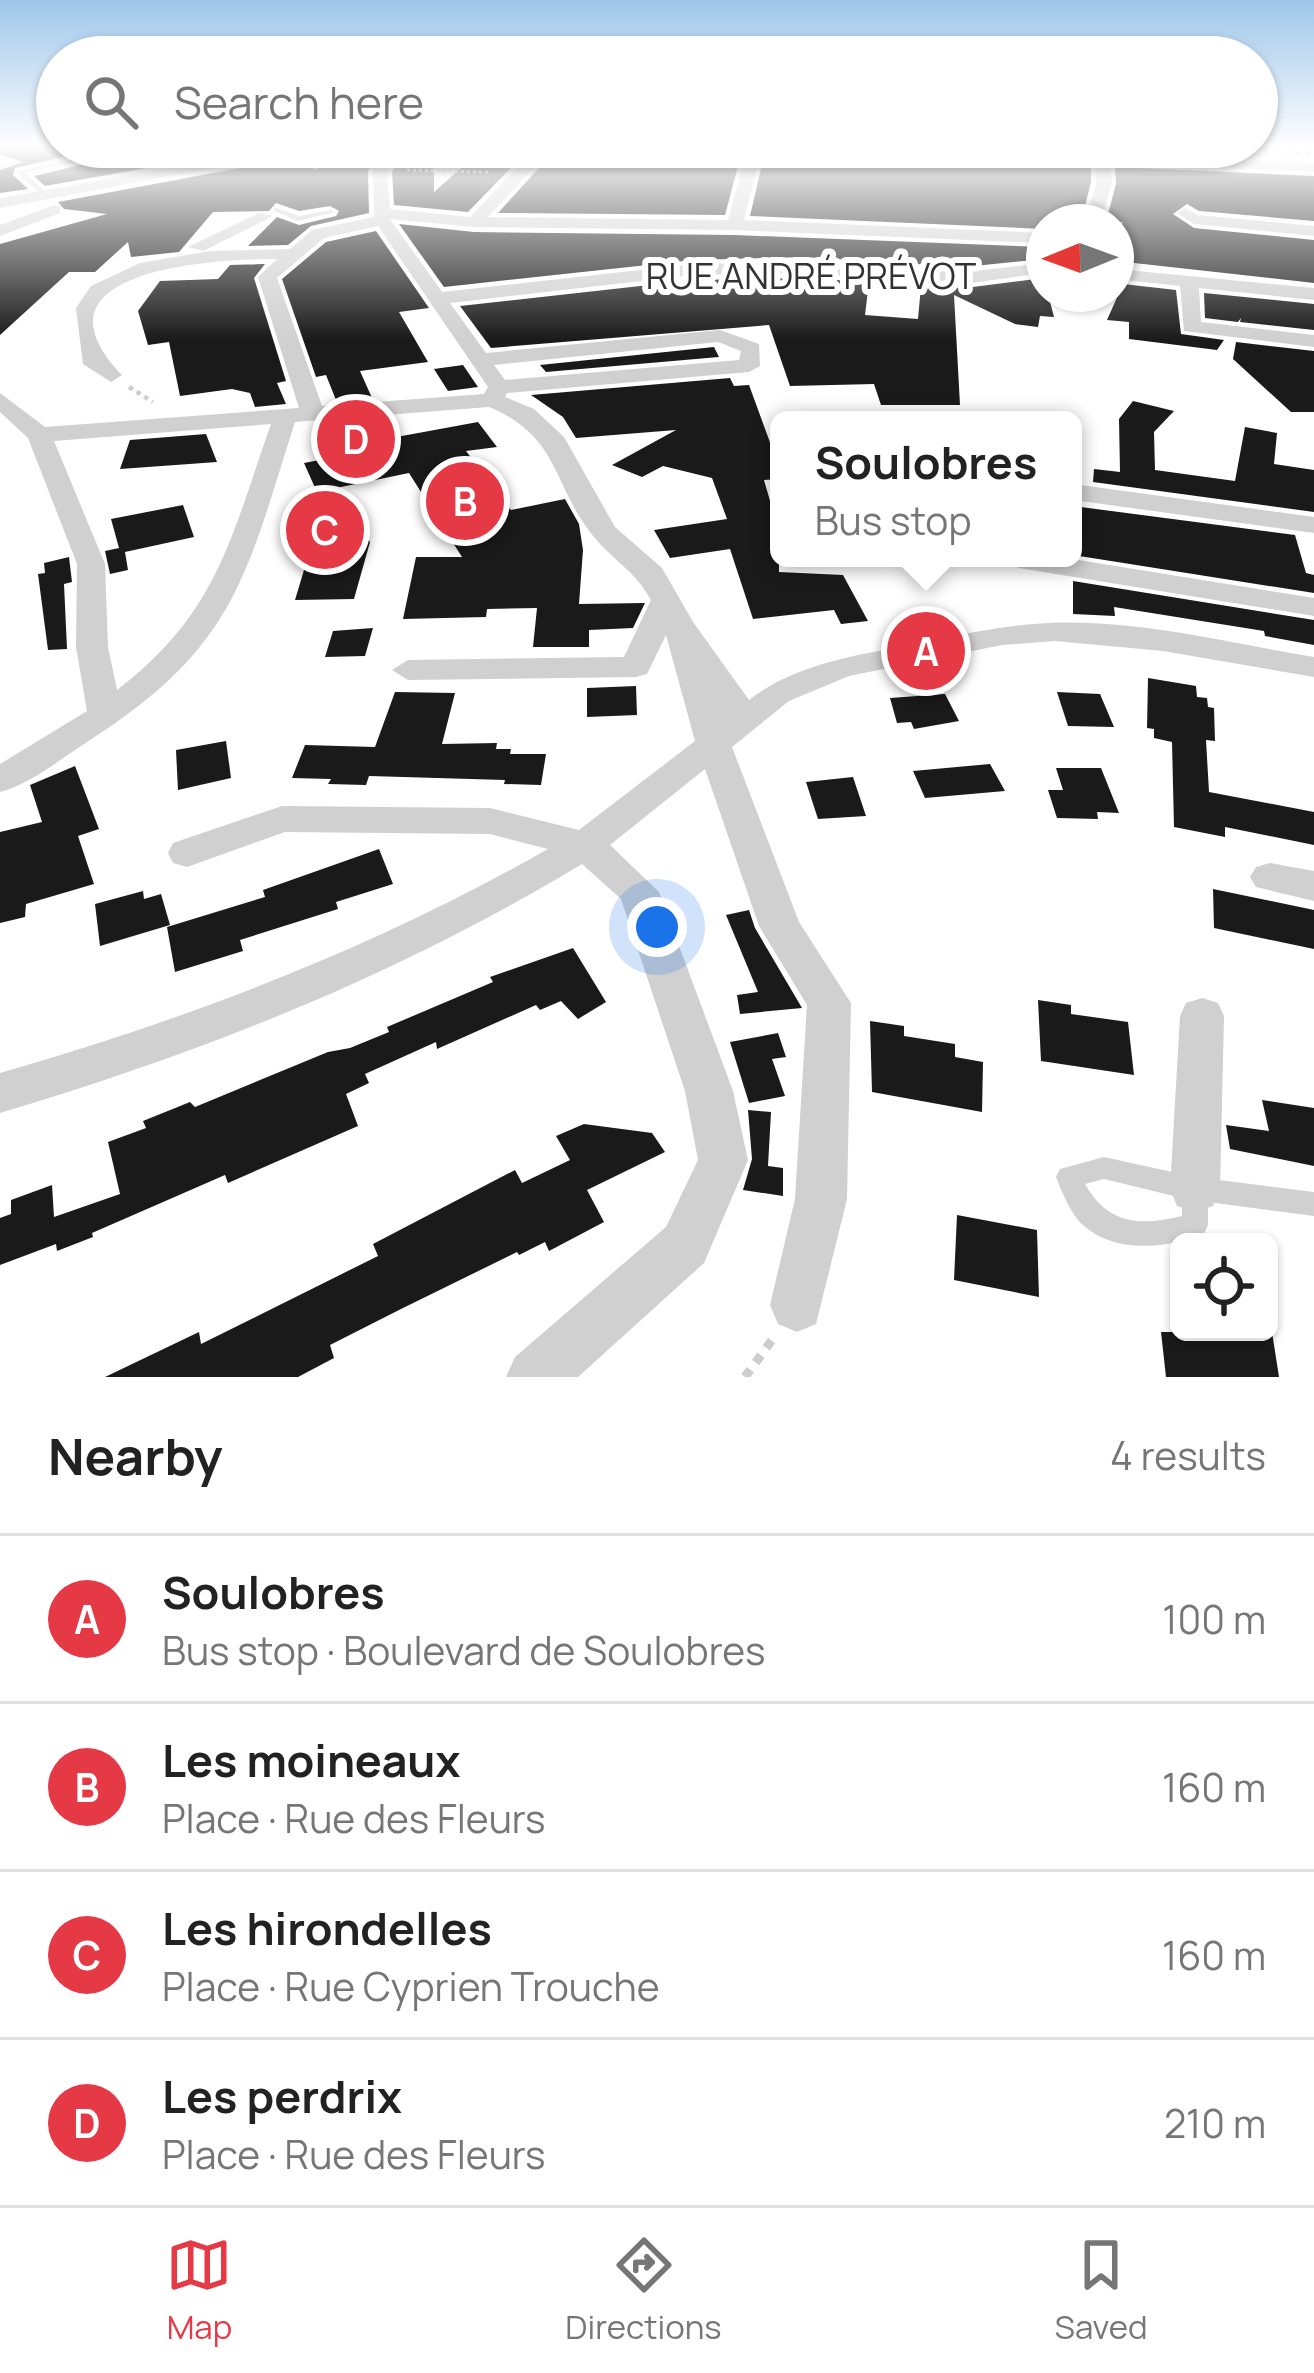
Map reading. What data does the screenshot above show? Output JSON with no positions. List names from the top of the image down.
{
  "streets": {
    "street": ["RUE ANDRÉ PRÉVOT"]
  },
  "north": "left",
  "page": {
    "search": "Search here",
    "pins": [
      "D",
      "B",
      "C",
      "A"
    ],
    "popup": ["Soulobres", "Bus stop"],
    "heading": ["Nearby", "4 results"],
    "list": [
      {
        "mark": "A",
        "name": "Soulobres",
        "note": "Bus stop · Boulevard de Soulobres",
        "value": "100 m"
      },
      {
        "mark": "B",
        "name": "Les moineaux",
        "note": "Place · Rue des Fleurs",
        "value": "160 m"
      },
      {
        "mark": "C",
        "name": "Les hirondelles",
        "note": "Place · Rue Cyprien Trouche",
        "value": "160 m"
      },
      {
        "mark": "D",
        "name": "Les perdrix",
        "note": "Place · Rue des Fleurs",
        "value": "210 m"
      }
    ],
    "nav": ["Map", "Directions", "Saved"]
  }
}
